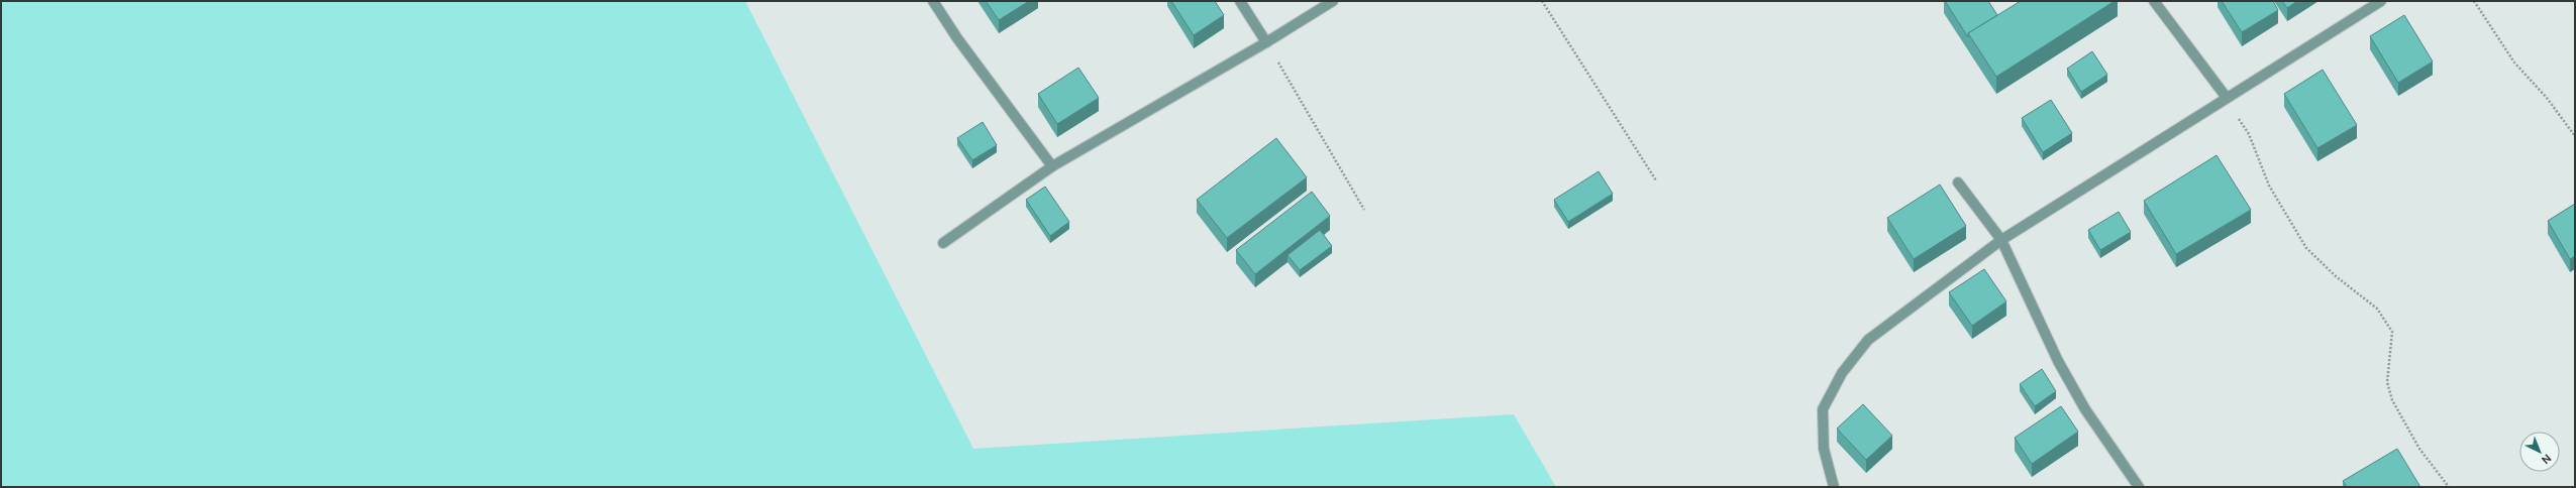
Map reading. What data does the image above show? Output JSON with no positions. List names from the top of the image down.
{
  "north": "bottom right"
}
